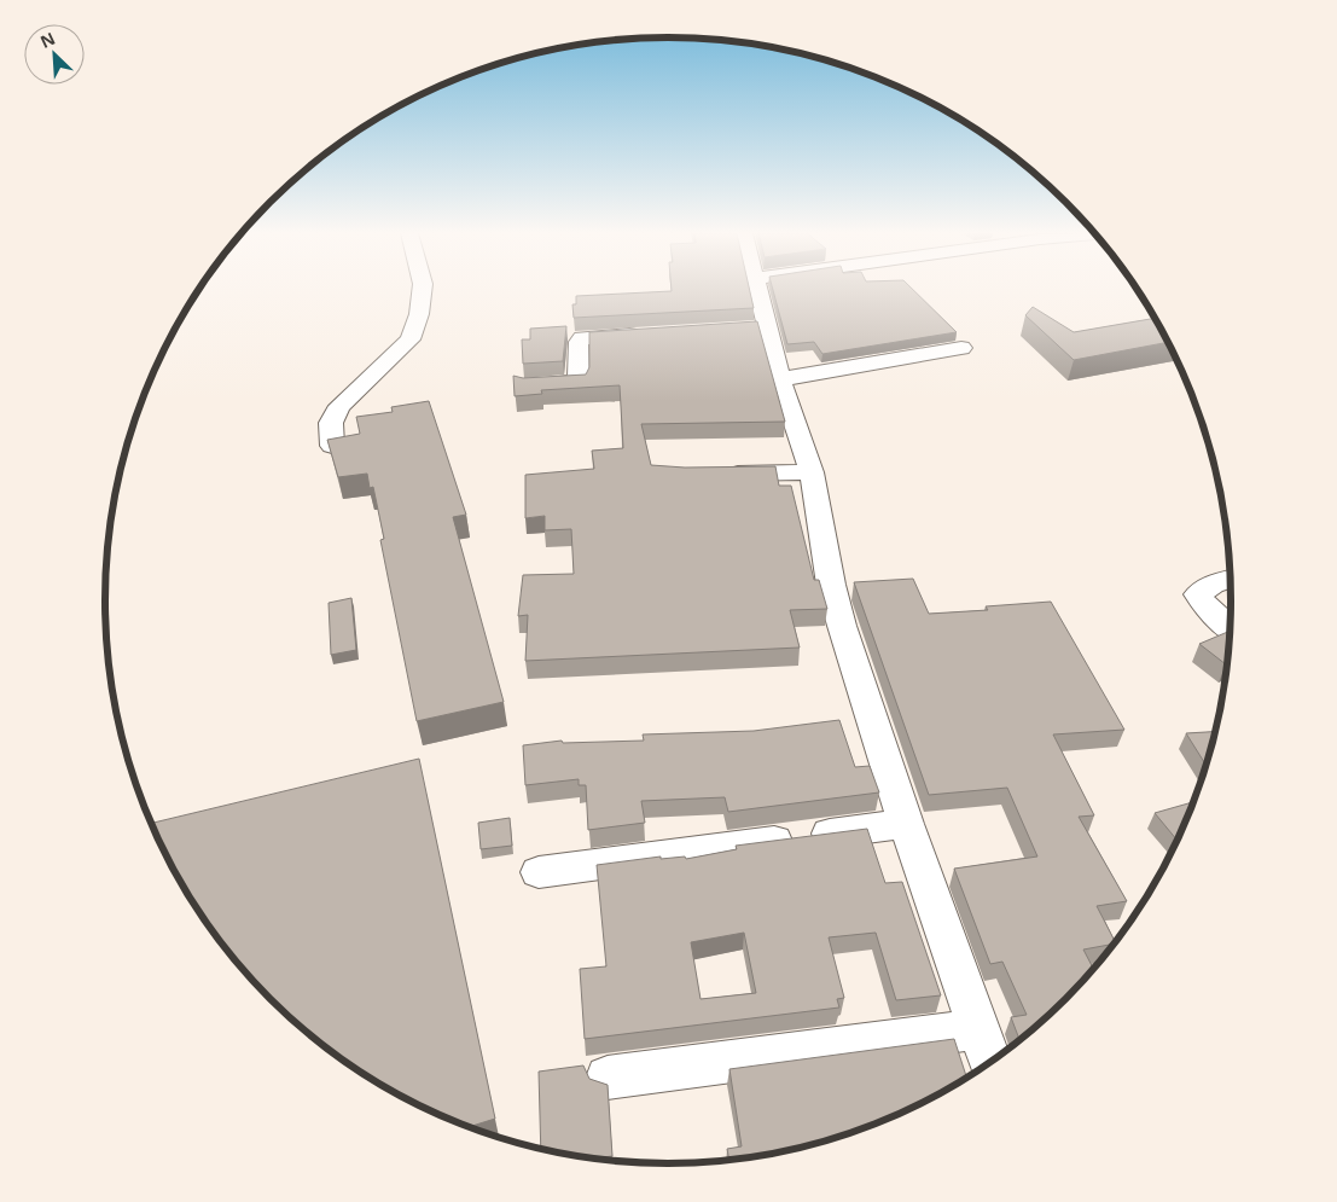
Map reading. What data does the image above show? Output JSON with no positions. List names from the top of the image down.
{
  "north": "top left"
}
